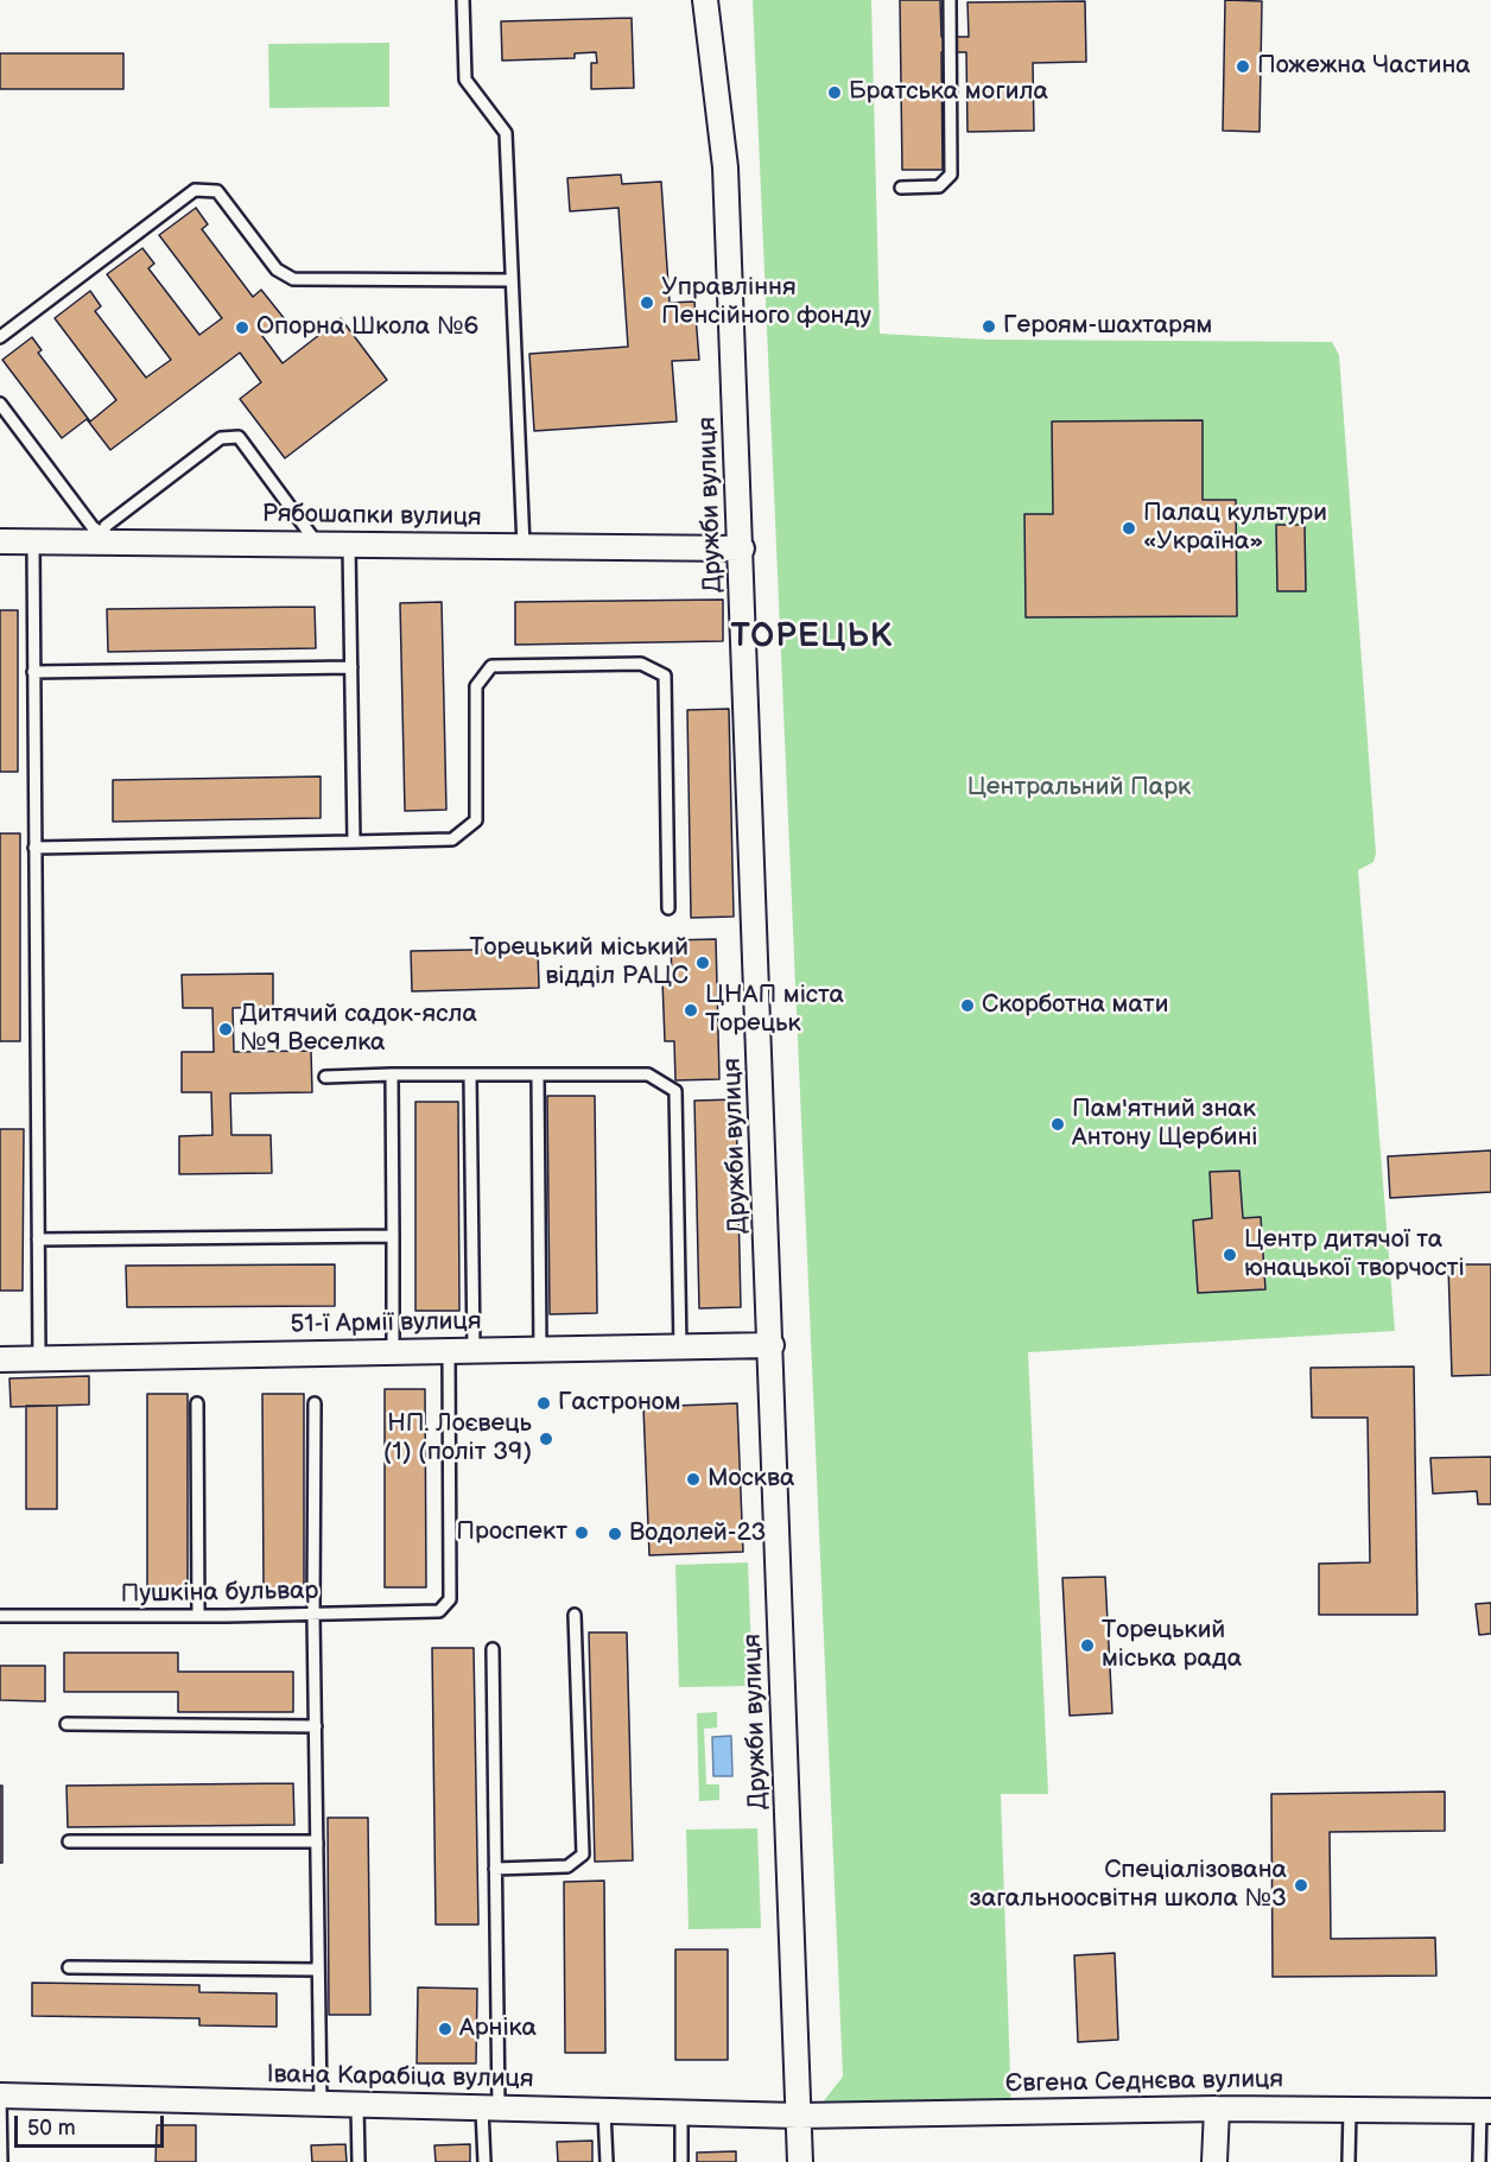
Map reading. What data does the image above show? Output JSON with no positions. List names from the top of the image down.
{
  "streets": {
    "street": [
      "Дружби вулиця",
      "Рябошапки вулиця",
      "51-ї Армії вулиця",
      "Івана Карабіца вулиця",
      "Євгена Седнєва вулиця"
    ],
    "lane": ["Пушкіна бульвар"]
  },
  "crossings": [
    ["Дружби вулиця", "Рябошапки вулиця"],
    ["Дружби вулиця", "51-ї Армії вулиця"],
    ["Дружби вулиця", "Івана Карабіца вулиця"],
    ["Дружби вулиця", "Євгена Седнєва вулиця"],
    ["51-ї Армії вулиця", "Пушкіна бульвар"],
    ["Івана Карабіца вулиця", "Євгена Седнєва вулиця"]
  ],
  "districts": ["ТОРЕЦЬК"],
  "parks": ["Центральний Парк"],
  "places": [
    "Пожежна Частина",
    "Братська мoгила",
    "Управління Пенсійного фонду",
    "Героям-шахтарям",
    "Опорна Школа №6",
    "Палац культури «Україна»",
    "Торецький міський відділ РАЦС",
    "Скорботна мати",
    "ЦНАП міста Торецьк",
    "Дитячий садок-ясла №9 Веселка",
    "Пам'ятний знак Антону Щербині",
    "Центр дитячої та юнацької творчості",
    "Гастроном",
    "НП. Лоєвець (1) (політ 39)",
    "Москва",
    "Проспект",
    "Водолей-23",
    "Торецький міська рада",
    "Спеціалізована загальноосвітня школа №3",
    "Арніка"
  ],
  "scale_bar": "50 m"
}
